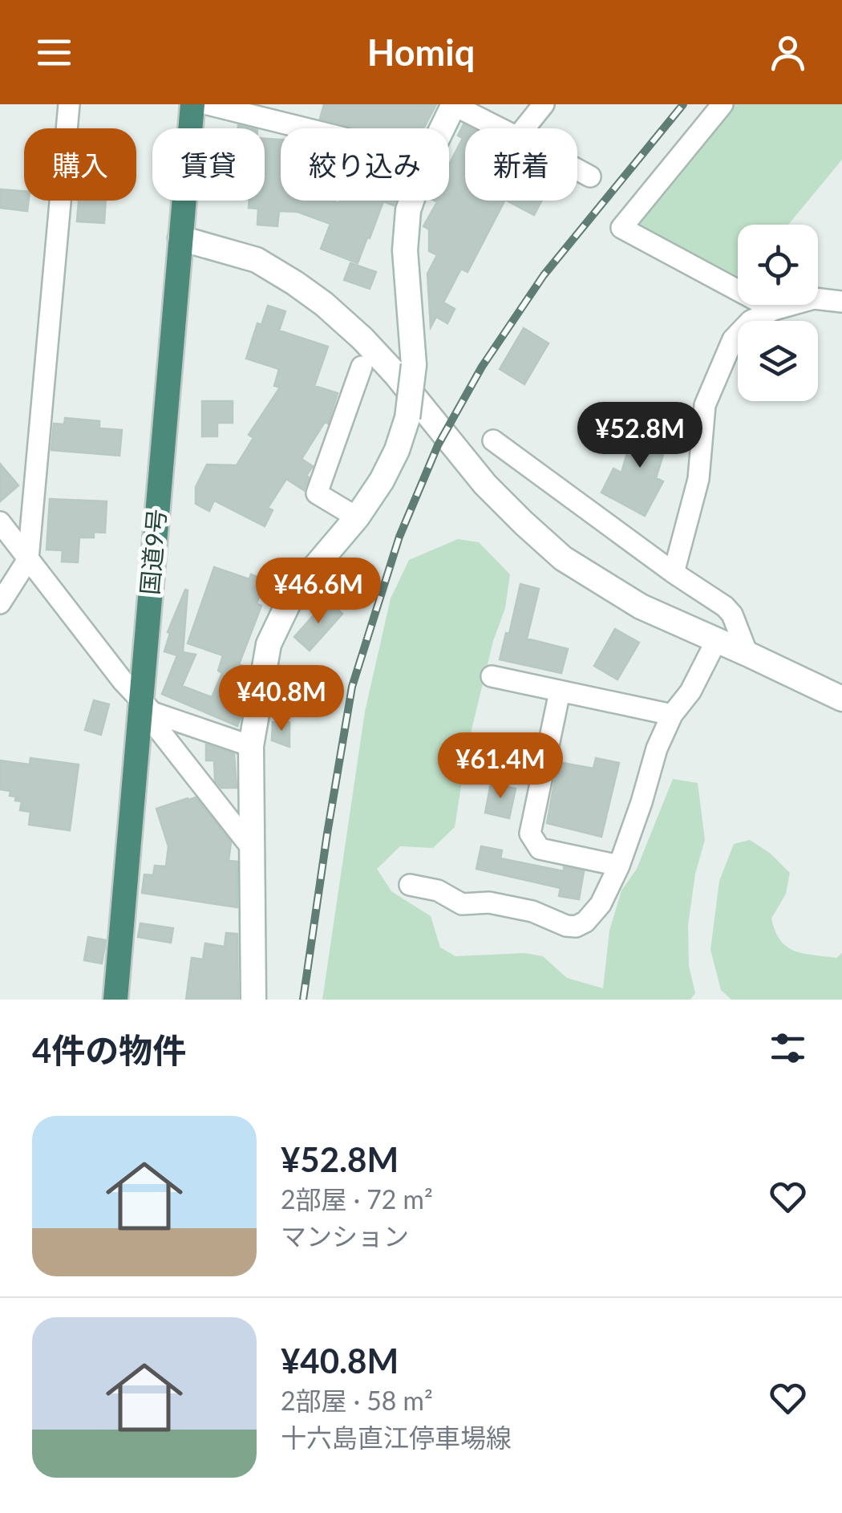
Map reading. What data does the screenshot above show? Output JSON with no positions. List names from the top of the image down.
{
  "streets": {
    "highway": ["国道9号"]
  },
  "page": {
    "header": "Homiq",
    "chip": [
      "購入",
      "賃貸",
      "絞り込み",
      "新着"
    ],
    "price": [
      "¥52.8M",
      "¥46.6M",
      "¥40.8M",
      "¥61.4M"
    ],
    "heading": "4件の物件",
    "list": [
      {
        "name": "¥52.8M",
        "note": "2部屋 · 72 m² · マンション"
      },
      {
        "name": "¥40.8M",
        "note": "2部屋 · 58 m² · 十六島直江停車場線"
      }
    ]
  }
}
